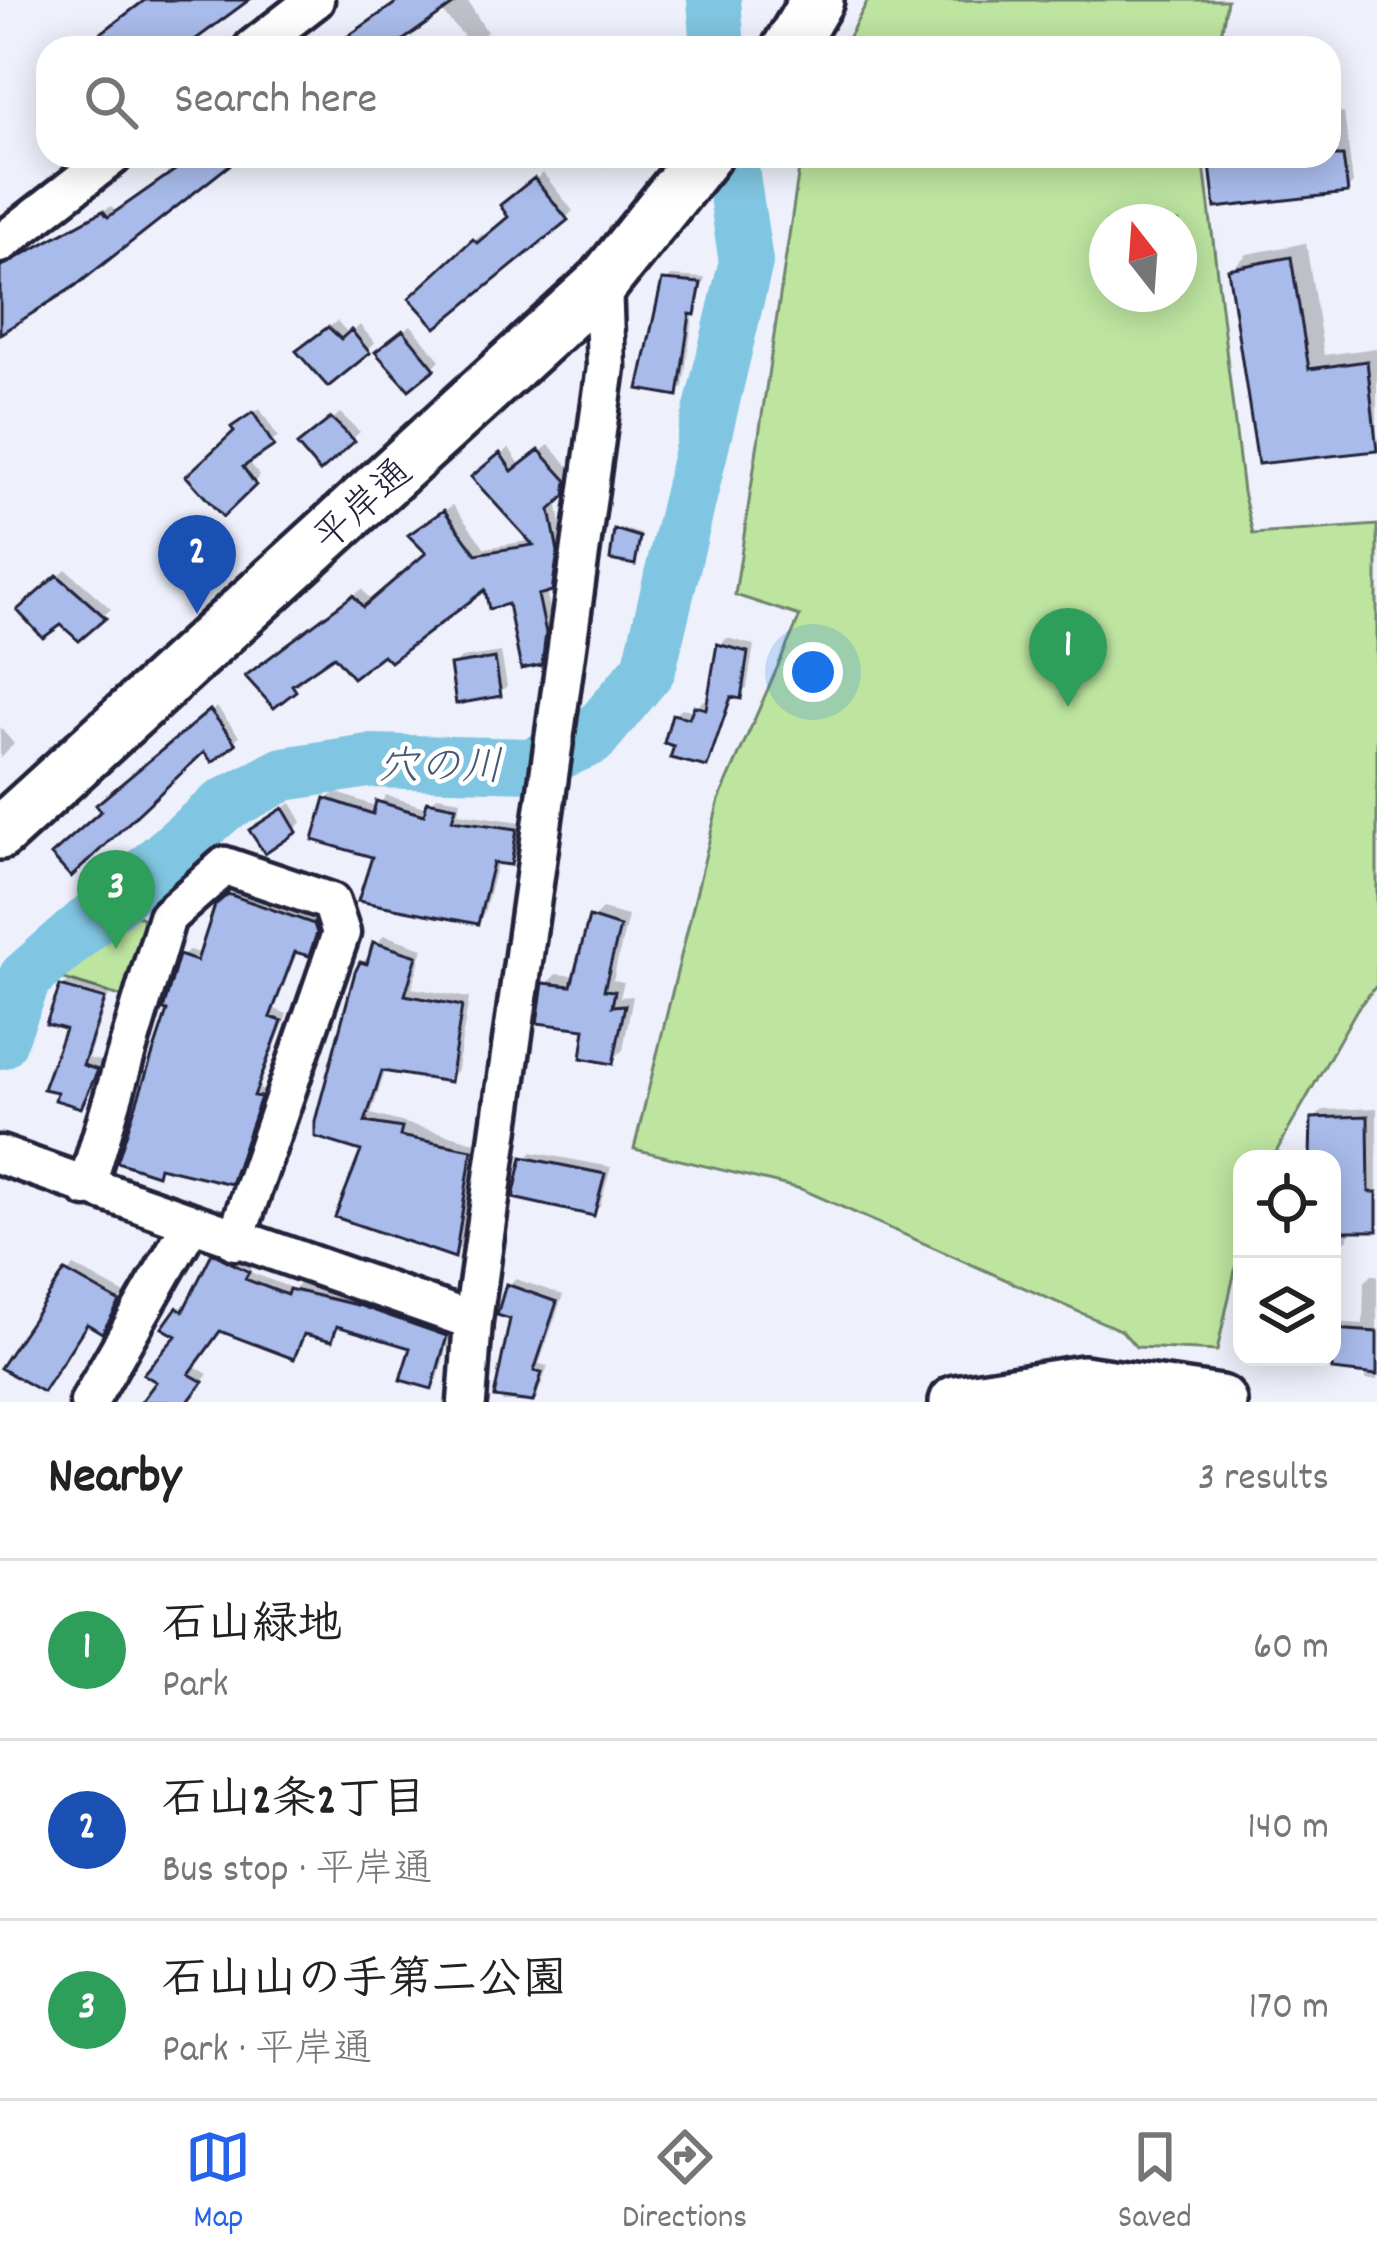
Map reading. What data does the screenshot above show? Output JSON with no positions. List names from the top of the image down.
{
  "streets": {
    "street": ["平岸通"]
  },
  "water": ["穴の川"],
  "north": "top",
  "page": {
    "search": "Search here",
    "pins": ["2", "1", "3"],
    "heading": ["Nearby", "3 results"],
    "list": [
      {
        "mark": "1",
        "name": "石山緑地",
        "note": "Park",
        "value": "60 m"
      },
      {
        "mark": "2",
        "name": "石山2条2丁目",
        "note": "Bus stop · 平岸通",
        "value": "140 m"
      },
      {
        "mark": "3",
        "name": "石山山の手第二公園",
        "note": "Park · 平岸通",
        "value": "170 m"
      }
    ],
    "nav": ["Map", "Directions", "Saved"]
  }
}
